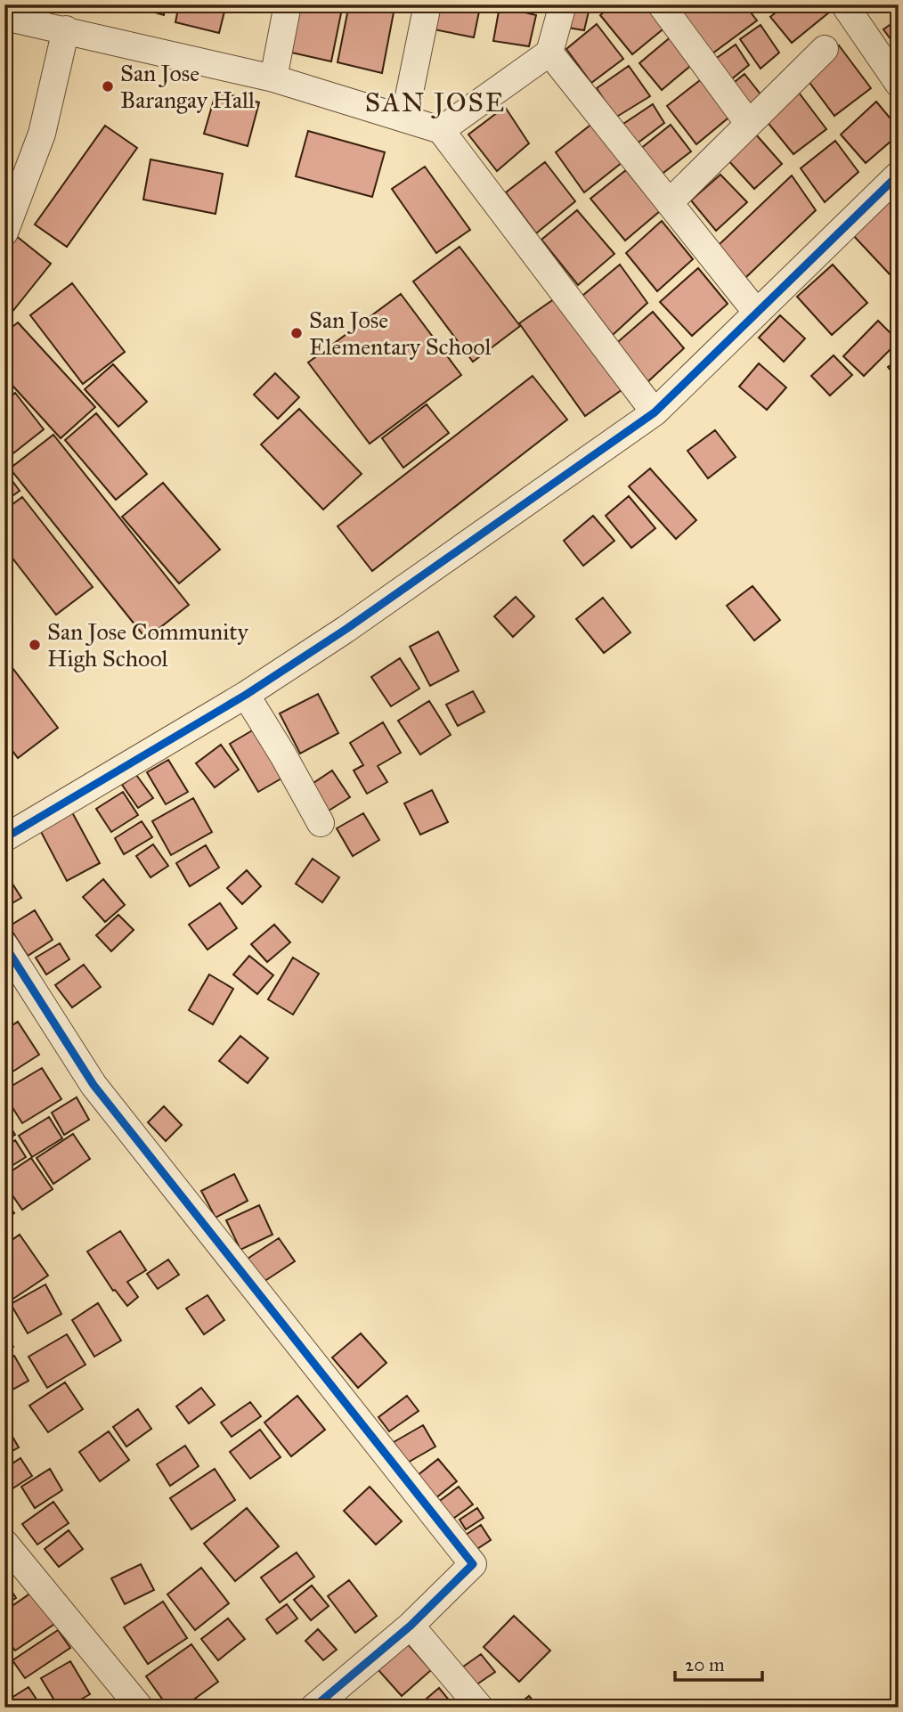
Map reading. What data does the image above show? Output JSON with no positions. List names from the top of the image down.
{
  "districts": ["SAN JOSE"],
  "places": ["San Jose Barangay Hall", "San Jose Elementary School", "San Jose Community High School"],
  "scale_bar": "20 m"
}
